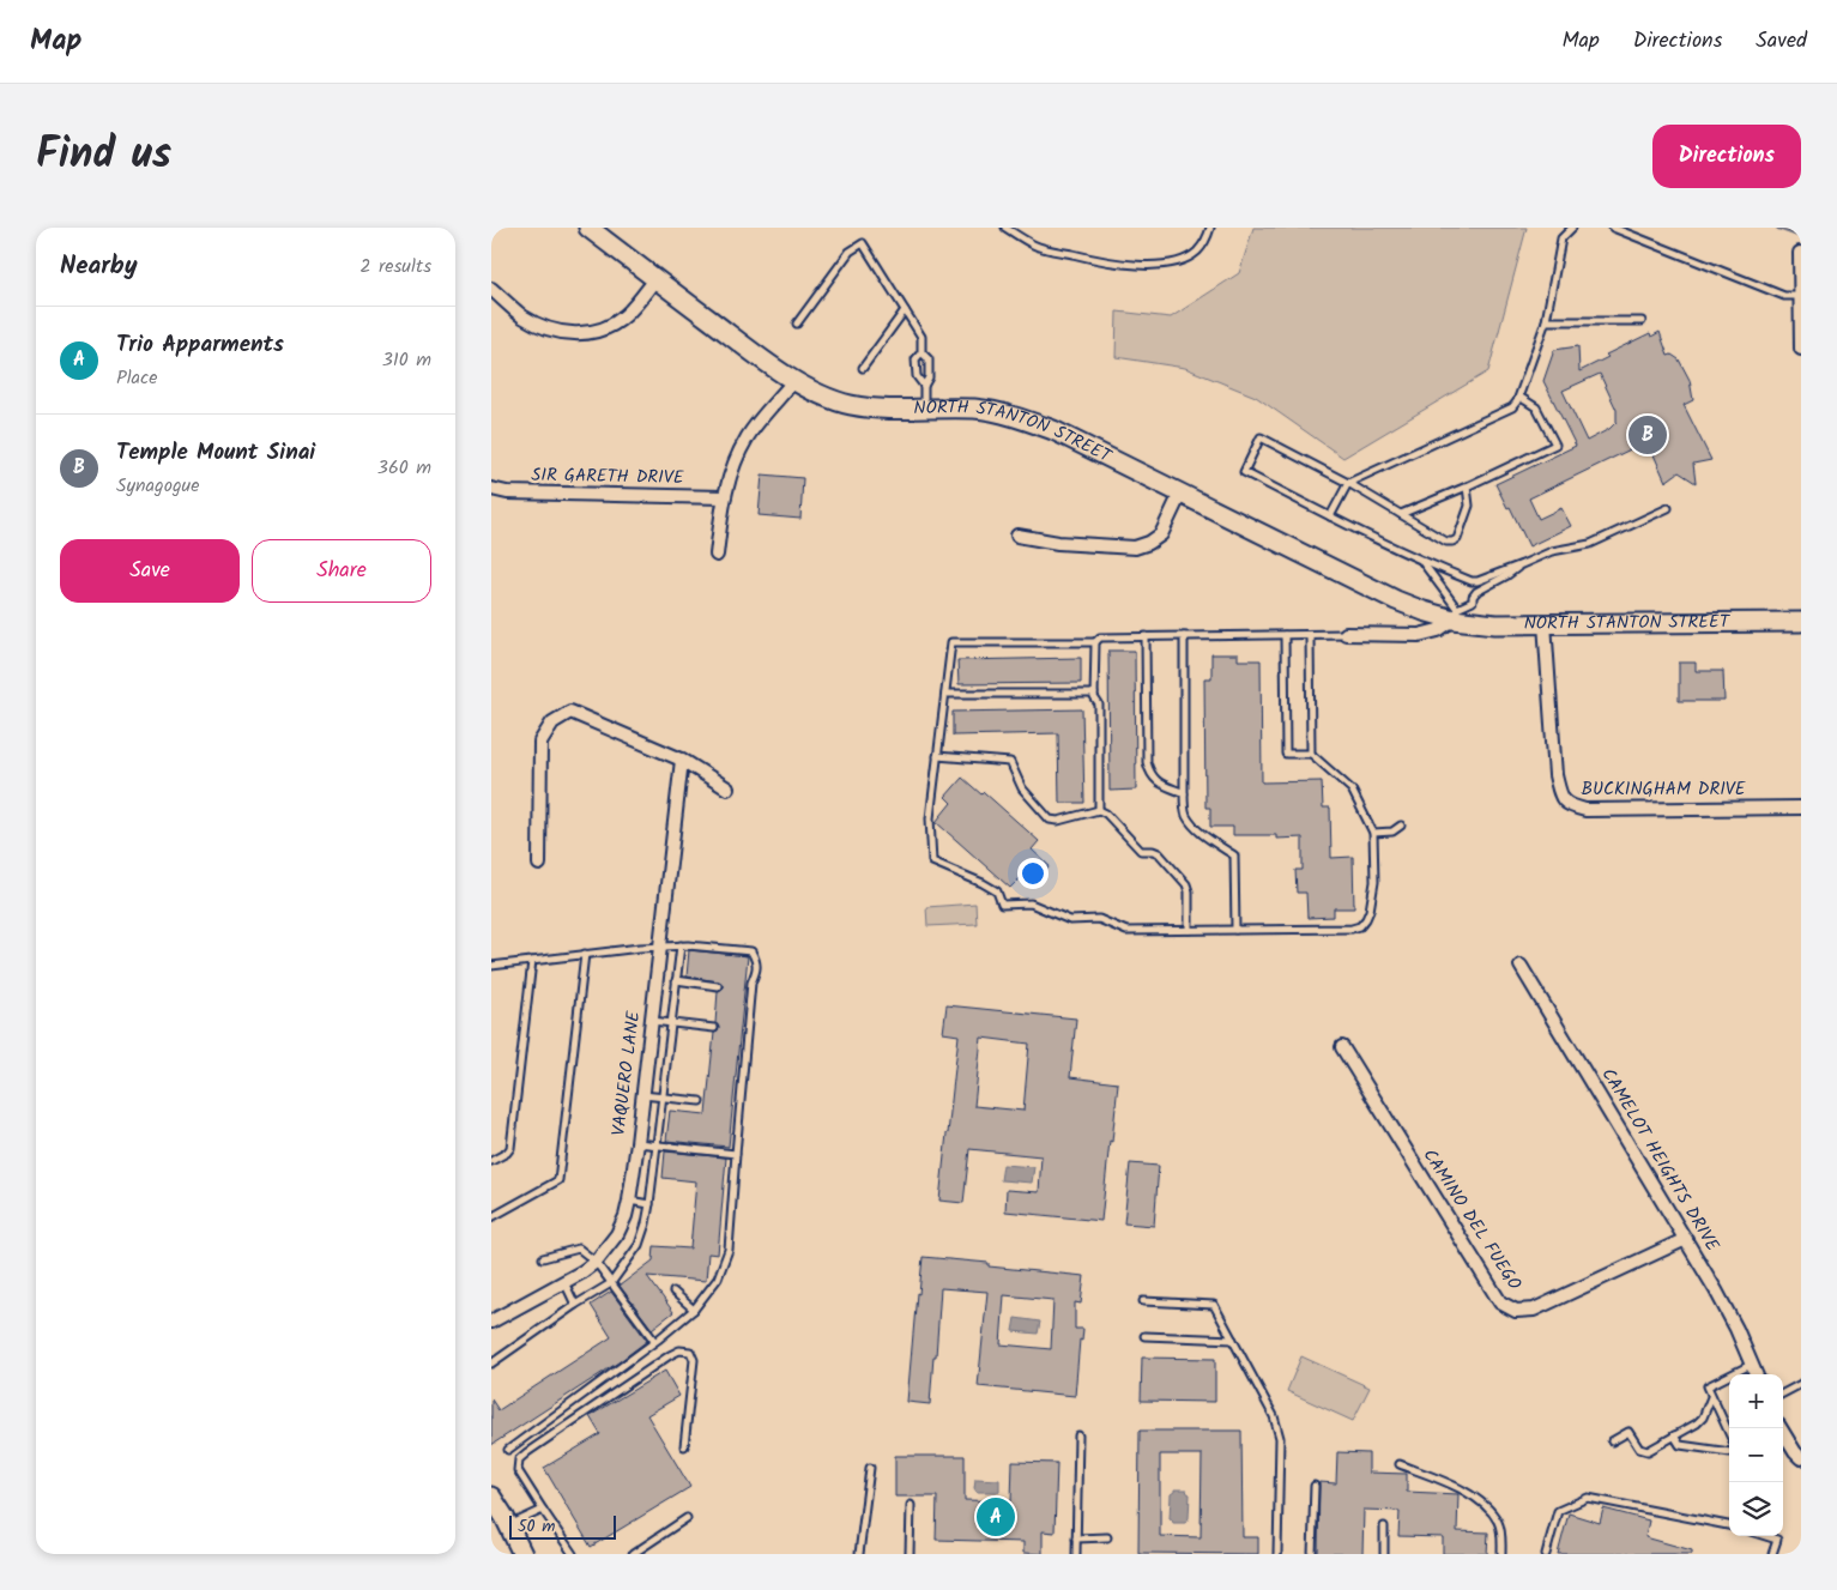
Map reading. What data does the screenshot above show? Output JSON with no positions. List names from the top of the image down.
{
  "streets": {
    "street": [
      "NORTH STANTON STREET",
      "SIR GARETH DRIVE",
      "BUCKINGHAM DRIVE",
      "VAQUERO LANE",
      "CAMELOT HEIGHTS DRIVE",
      "CAMINO DEL FUEGO"
    ]
  },
  "crossings": [
    ["NORTH STANTON STREET", "BUCKINGHAM DRIVE"],
    ["CAMELOT HEIGHTS DRIVE", "CAMINO DEL FUEGO"]
  ],
  "scale_bar": "50 m",
  "page": {
    "header": "Map",
    "nav": ["Map", "Directions", "Saved"],
    "title": "Find us",
    "buttons": [
      "Directions",
      ["Save", "Share"]
    ],
    "heading": ["Nearby", "2 results"],
    "list": [
      {
        "mark": "A",
        "name": "Trio Apparments",
        "note": "Place",
        "value": "310 m"
      },
      {
        "mark": "B",
        "name": "Temple Mount Sinai",
        "note": "Synagogue",
        "value": "360 m"
      }
    ],
    "pins": ["B", "A"],
    "map_buttons": ["+", "−"],
    "scale": "50 m"
  }
}
